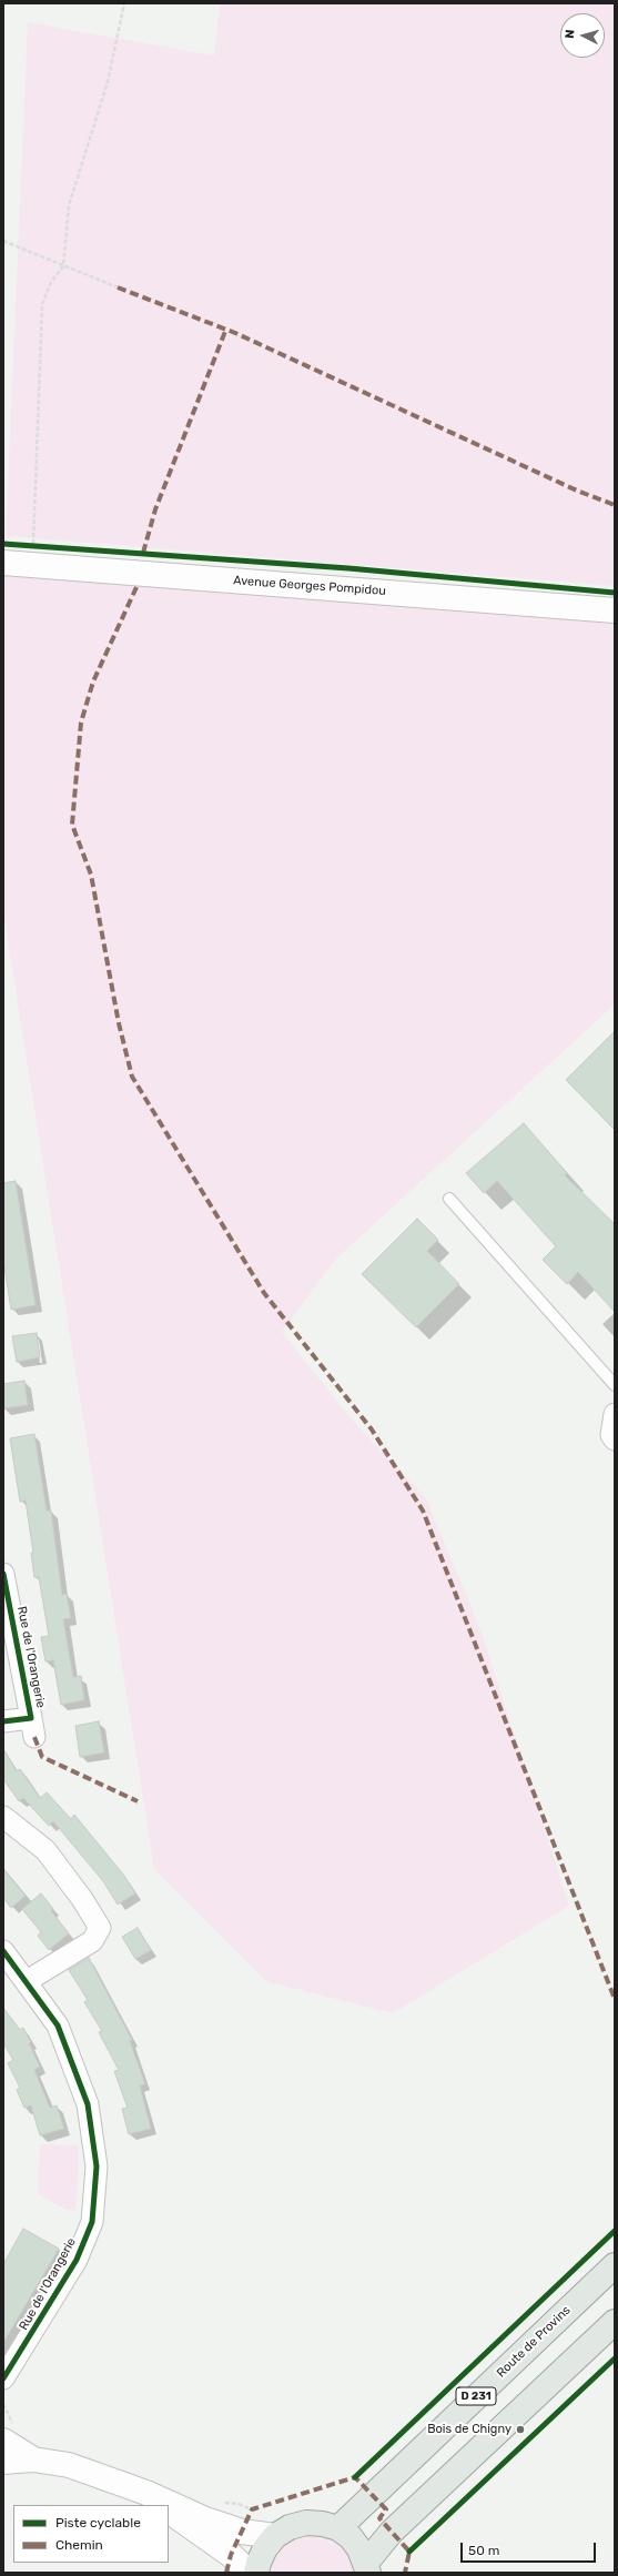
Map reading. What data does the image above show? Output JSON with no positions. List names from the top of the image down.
{
  "streets": {
    "main road": ["Avenue Georges Pompidou", "Route de Provins", "D 231"],
    "street": ["Rue de l'Orangerie"]
  },
  "places": ["Bois de Chigny"],
  "legend": ["Piste cyclable", "Chemin"],
  "scale_bar": "50 m",
  "north": "left"
}
